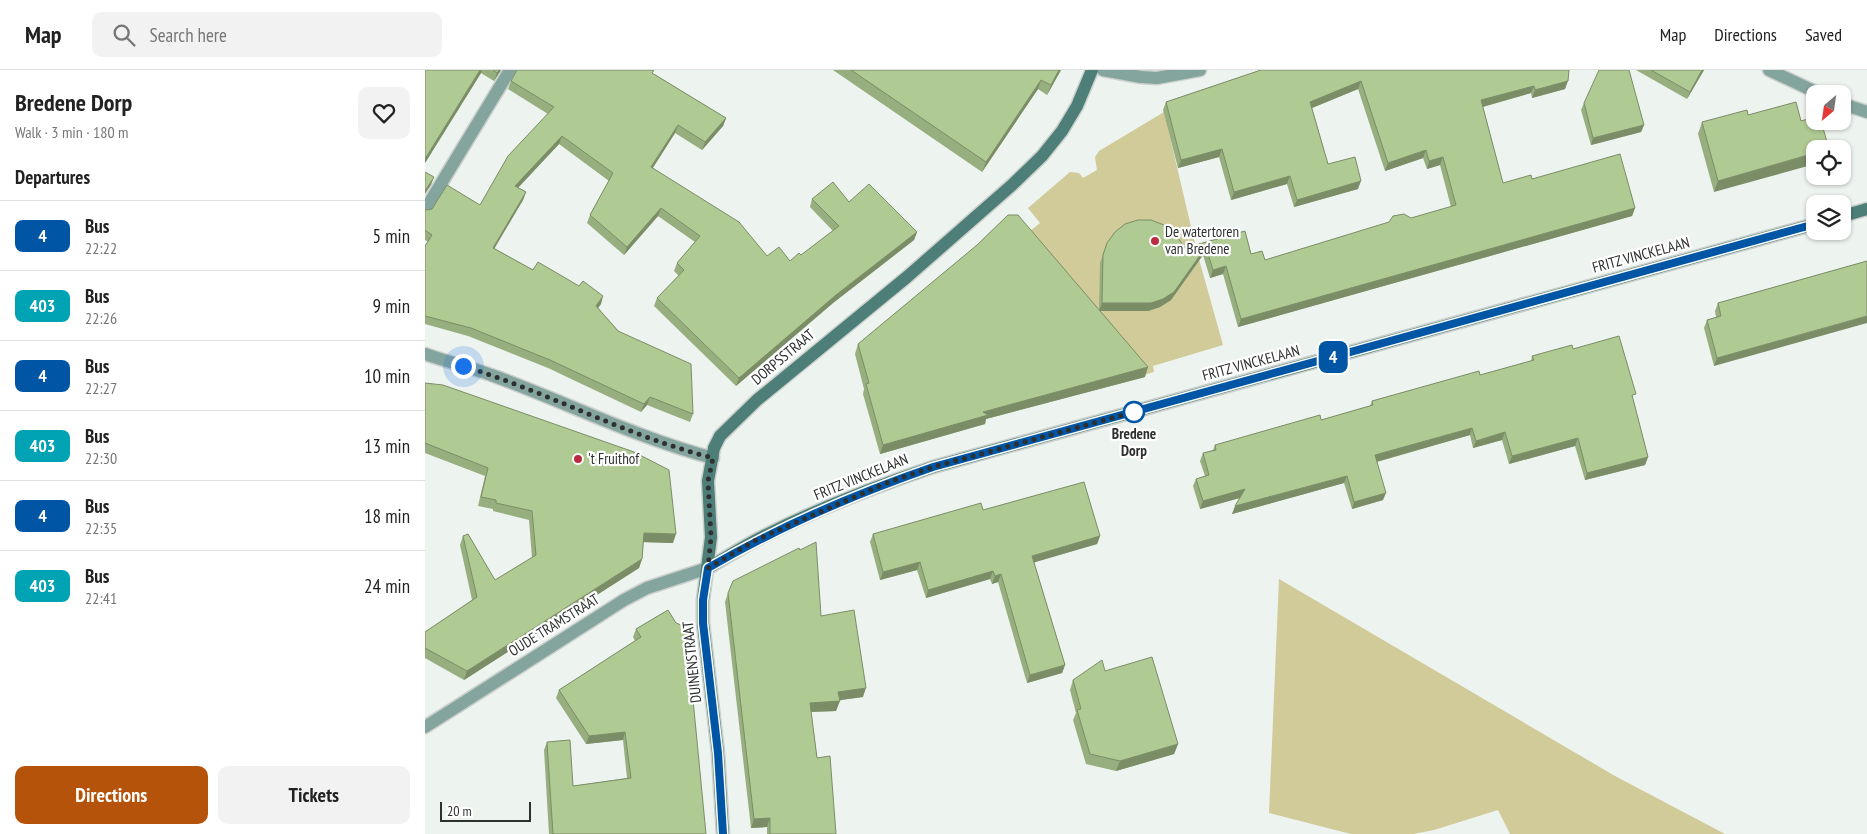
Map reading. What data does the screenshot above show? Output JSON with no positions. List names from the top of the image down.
{
  "streets": {
    "street": [
      "FRITZ VINCKELAAN",
      "DORPSSTRAAT",
      "OUDE TRAMSTRAAT",
      "DUINENSTRAAT"
    ]
  },
  "crossings": [
    ["FRITZ VINCKELAAN", "OUDE TRAMSTRAAT"],
    ["FRITZ VINCKELAAN", "DUINENSTRAAT"],
    ["DORPSSTRAAT", "DUINENSTRAAT"],
    ["OUDE TRAMSTRAAT", "DUINENSTRAAT"]
  ],
  "places": ["De watertoren van Bredene", "Bredene Dorp", "'t Fruithof"],
  "lines": ["bus line 4"],
  "scale_bar": "20 m",
  "north": "bottom left",
  "page": {
    "header": "Map",
    "search": "Search here",
    "nav": ["Map", "Directions", "Saved"],
    "heading": [
      ["Bredene Dorp", "Walk · 3 min · 180 m"],
      "Departures"
    ],
    "on_map": "4",
    "list": [
      {
        "mark": "4",
        "name": "Bus",
        "note": "22:22",
        "value": "5 min"
      },
      {
        "mark": "403",
        "name": "Bus",
        "note": "22:26",
        "value": "9 min"
      },
      {
        "mark": "4",
        "name": "Bus",
        "note": "22:27",
        "value": "10 min"
      },
      {
        "mark": "403",
        "name": "Bus",
        "note": "22:30",
        "value": "13 min"
      },
      {
        "mark": "4",
        "name": "Bus",
        "note": "22:35",
        "value": "18 min"
      },
      {
        "mark": "403",
        "name": "Bus",
        "note": "22:41",
        "value": "24 min"
      }
    ],
    "buttons": ["Directions", "Tickets"],
    "scale": "20 m"
  }
}
